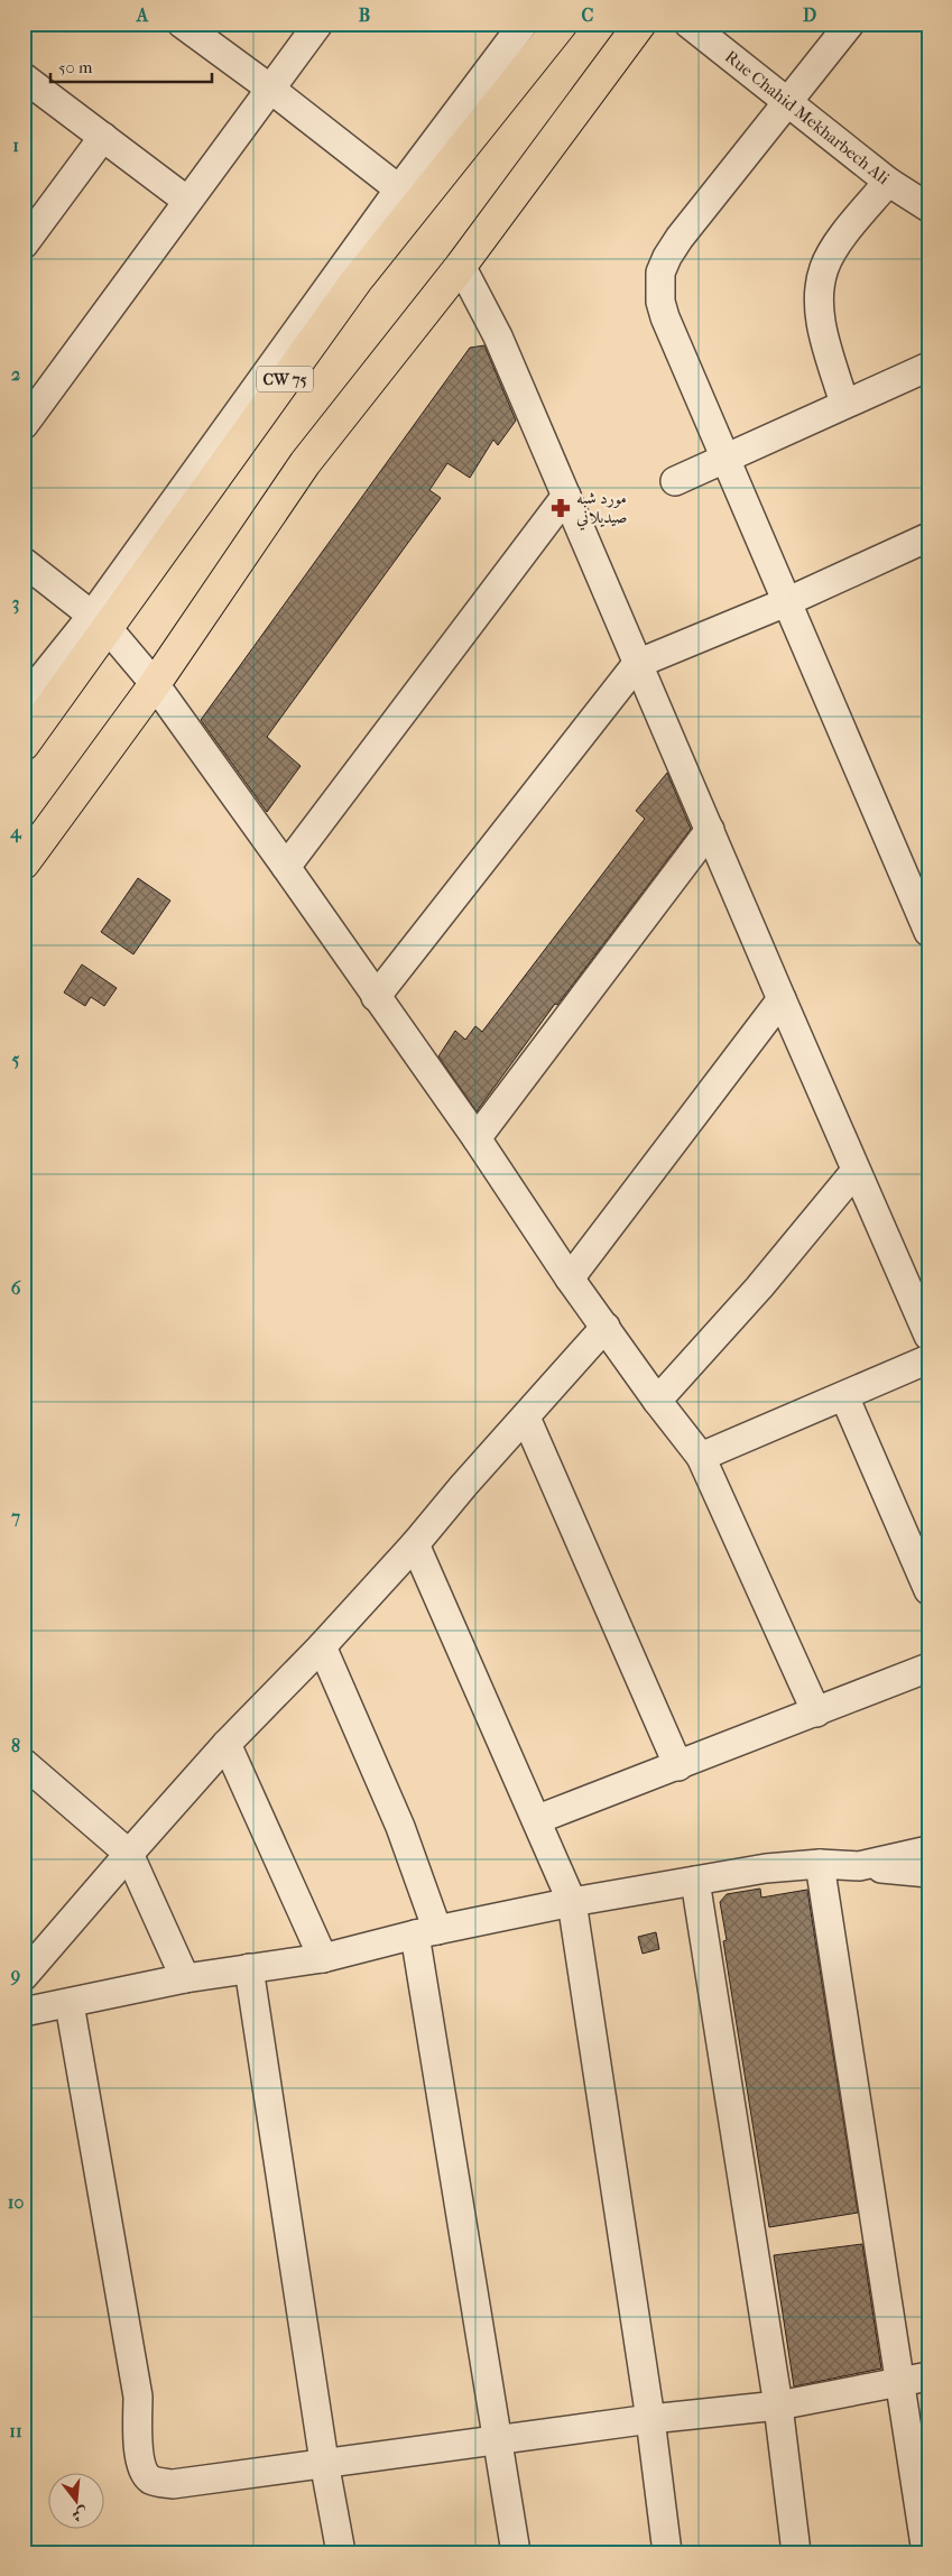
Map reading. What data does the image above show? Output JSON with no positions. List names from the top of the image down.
{
  "streets": {
    "main road": ["CW 75"],
    "street": ["Rue Chahid Mekharbech Ali"]
  },
  "places": {
    "pharmacy": ["مورد شبه صيديلاني"]
  },
  "scale_bar": "50 m",
  "north": "bottom",
  "grid": {
    "columns": [
      "A",
      "B",
      "C",
      "D"
    ],
    "rows": [
      "1",
      "2",
      "3",
      "4",
      "5",
      "6",
      "7",
      "8",
      "9",
      "10",
      "11"
    ]
  }
}
